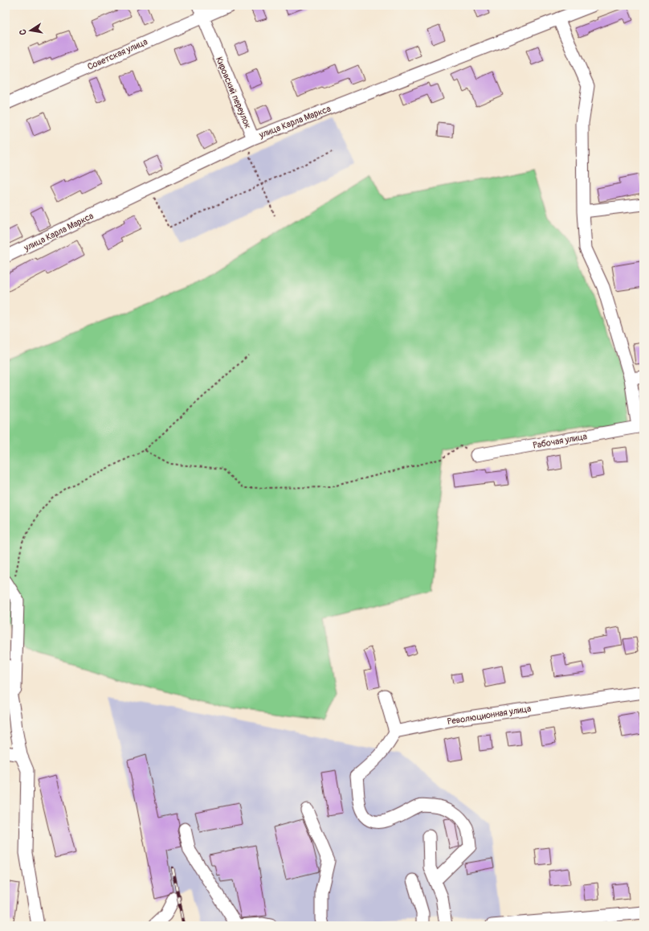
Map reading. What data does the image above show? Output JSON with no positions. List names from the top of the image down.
{
  "streets": {
    "street": [
      "Советская улица",
      "Кировский переулок",
      "улица Карла Маркса",
      "Рабочая улица",
      "Революционная улица"
    ]
  },
  "crossings": [
    ["Советская улица", "Кировский переулок"],
    ["Кировский переулок", "улица Карла Маркса"]
  ],
  "north": "left"
}
